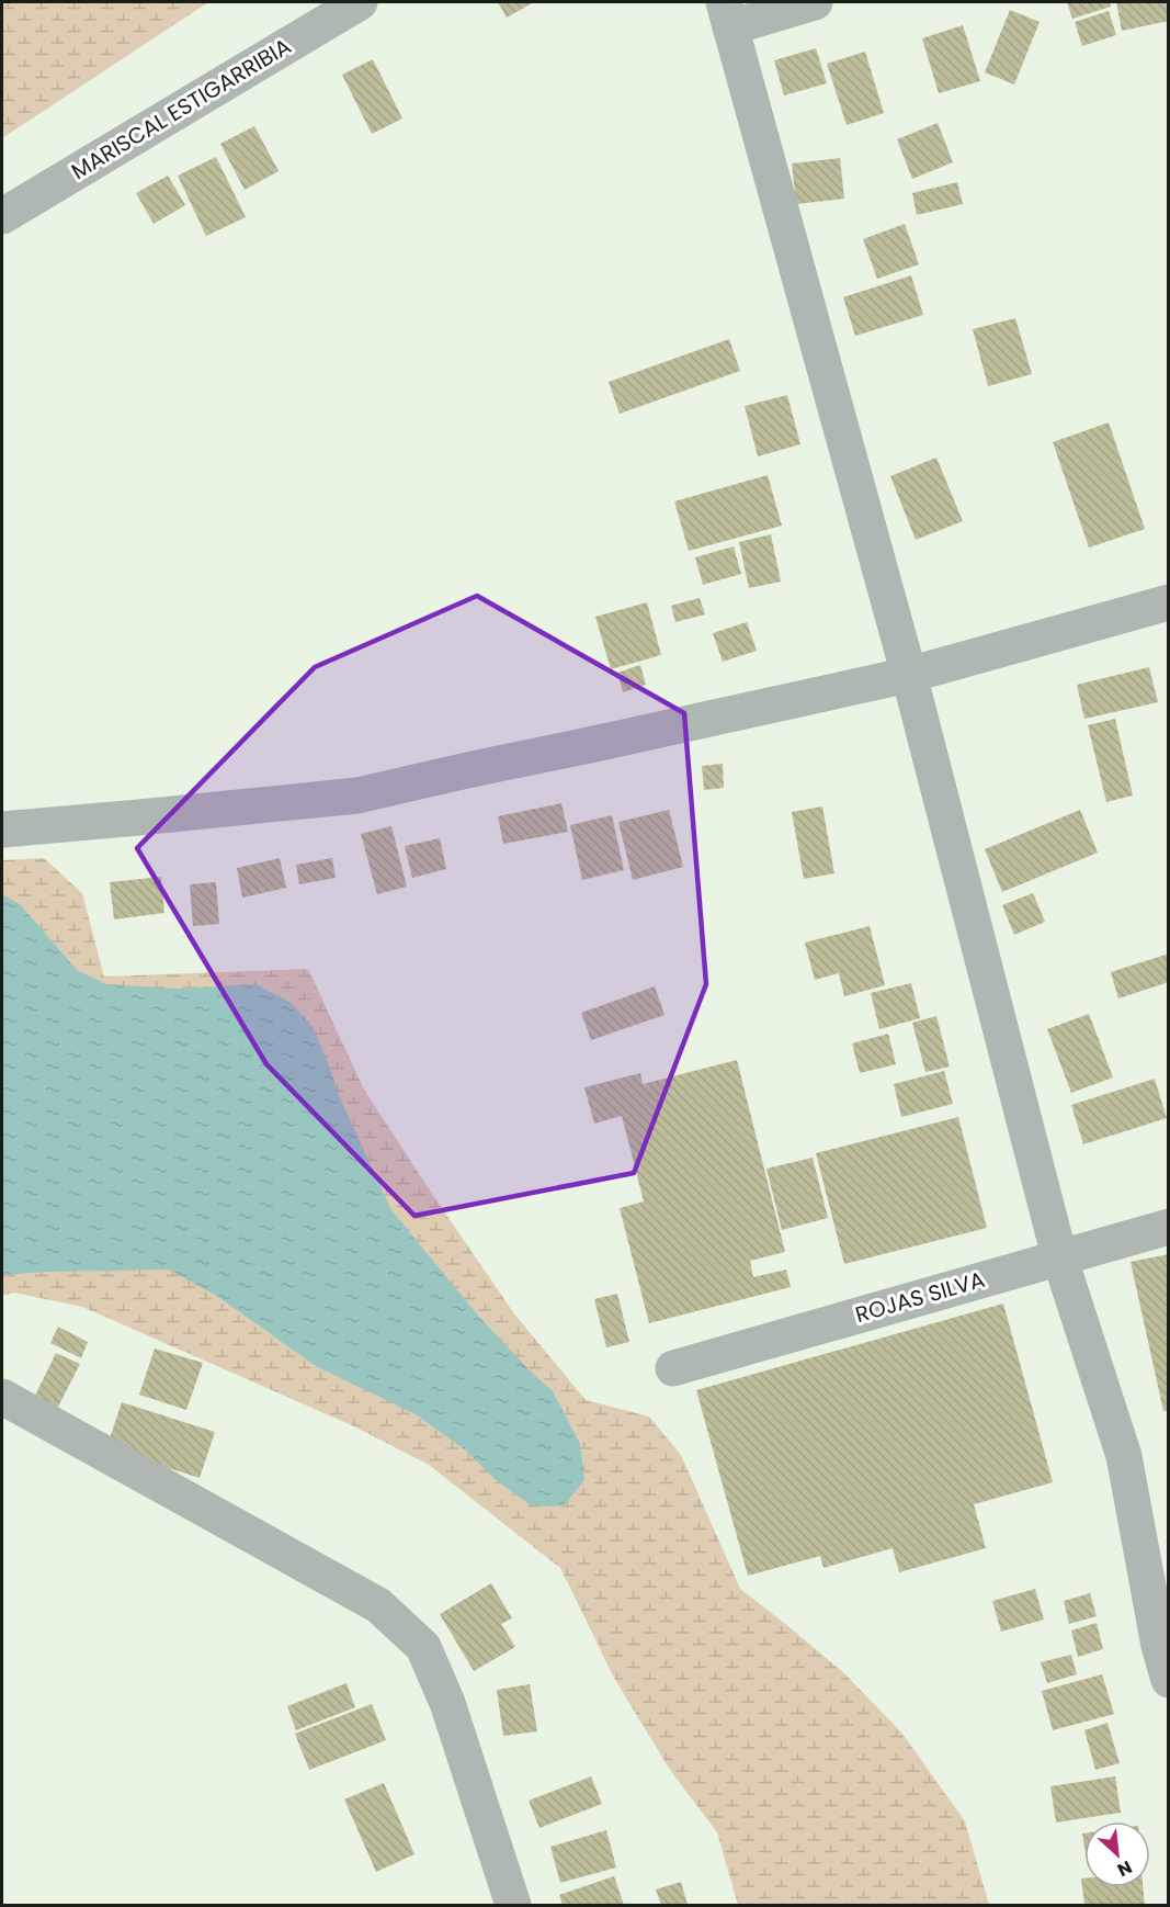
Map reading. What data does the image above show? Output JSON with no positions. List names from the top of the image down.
{
  "streets": {
    "street": ["MARISCAL ESTIGARRIBIA", "ROJAS SILVA"]
  },
  "north": "bottom right"
}
